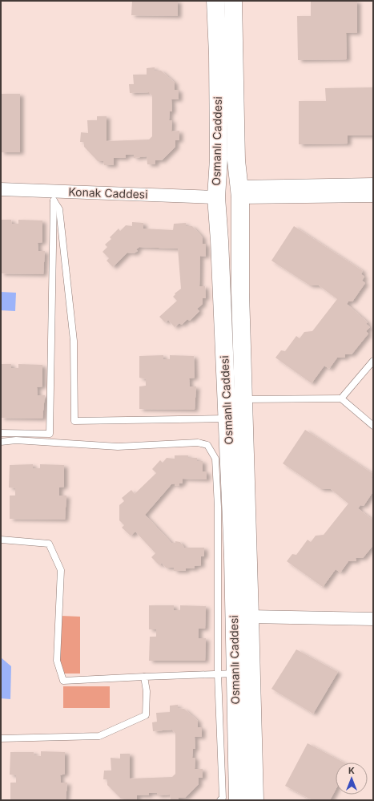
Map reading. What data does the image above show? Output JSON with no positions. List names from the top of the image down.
{
  "streets": {
    "main road": ["Osmanlı Caddesi"],
    "street": ["Konak Caddesi"]
  },
  "crossings": [
    ["Osmanlı Caddesi", "Konak Caddesi"]
  ],
  "north": "top"
}
